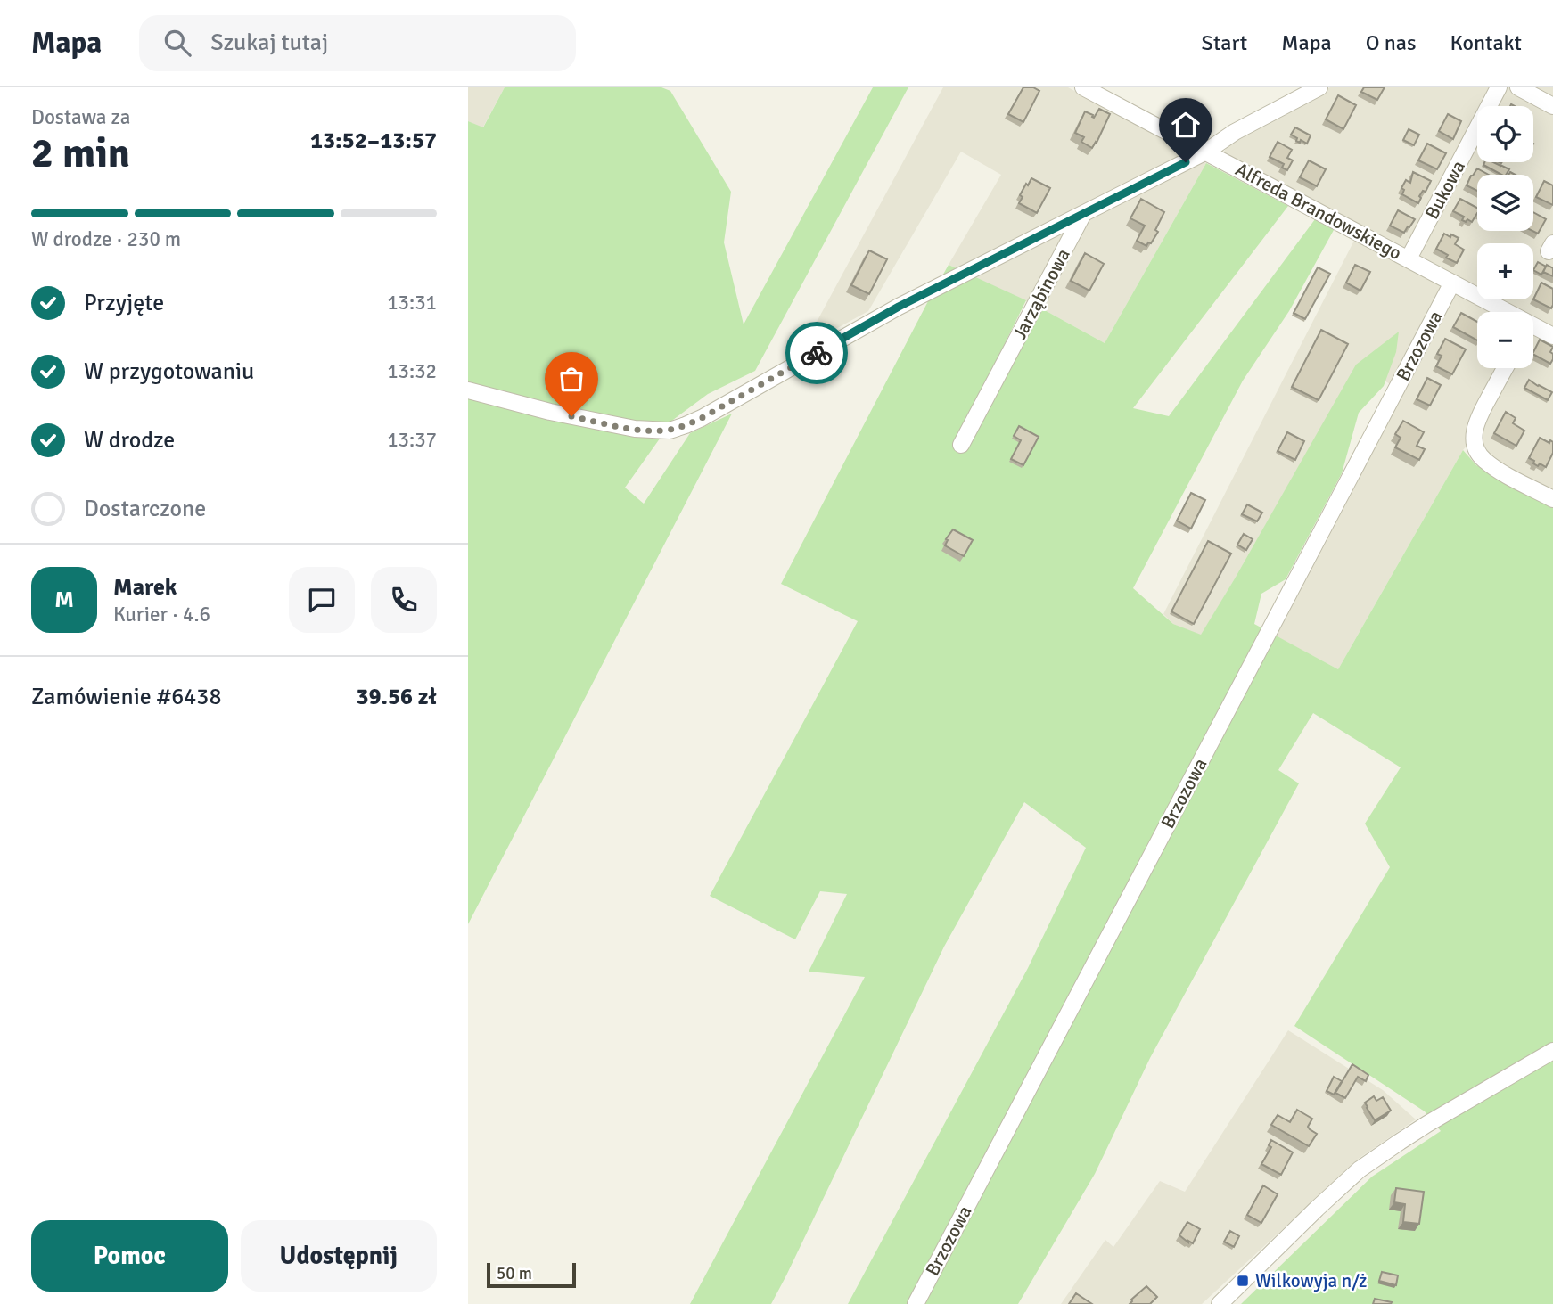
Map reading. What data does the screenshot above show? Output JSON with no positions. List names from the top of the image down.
{
  "streets": {
    "street": [
      "Bukowa",
      "Alfreda Brandowskiego",
      "Jarząbinowa",
      "Brzozowa"
    ]
  },
  "crossings": [
    ["Bukowa", "Alfreda Brandowskiego"],
    ["Alfreda Brandowskiego", "Brzozowa"]
  ],
  "places": {
    "transit": ["Wilkowyja n/ż"]
  },
  "scale_bar": "50 m",
  "page": {
    "header": "Mapa",
    "search": "Szukaj tutaj",
    "nav": [
      "Start",
      "Mapa",
      "O nas",
      "Kontakt"
    ],
    "heading": ["2 min", "Dostawa za", "13:52–13:57"],
    "panel": [
      "Marek",
      "Kurier · 4.6",
      "Zamówienie #6438",
      "39.56 zł"
    ],
    "map_buttons": ["+", "−"],
    "bar": "W drodze · 230 m",
    "list": [
      ["Przyjęte", "13:31"],
      ["W przygotowaniu", "13:32"],
      ["W drodze", "13:37"],
      "Dostarczone"
    ],
    "round": "M",
    "buttons": ["Pomoc", "Udostępnij"],
    "scale": "50 m"
  }
}
